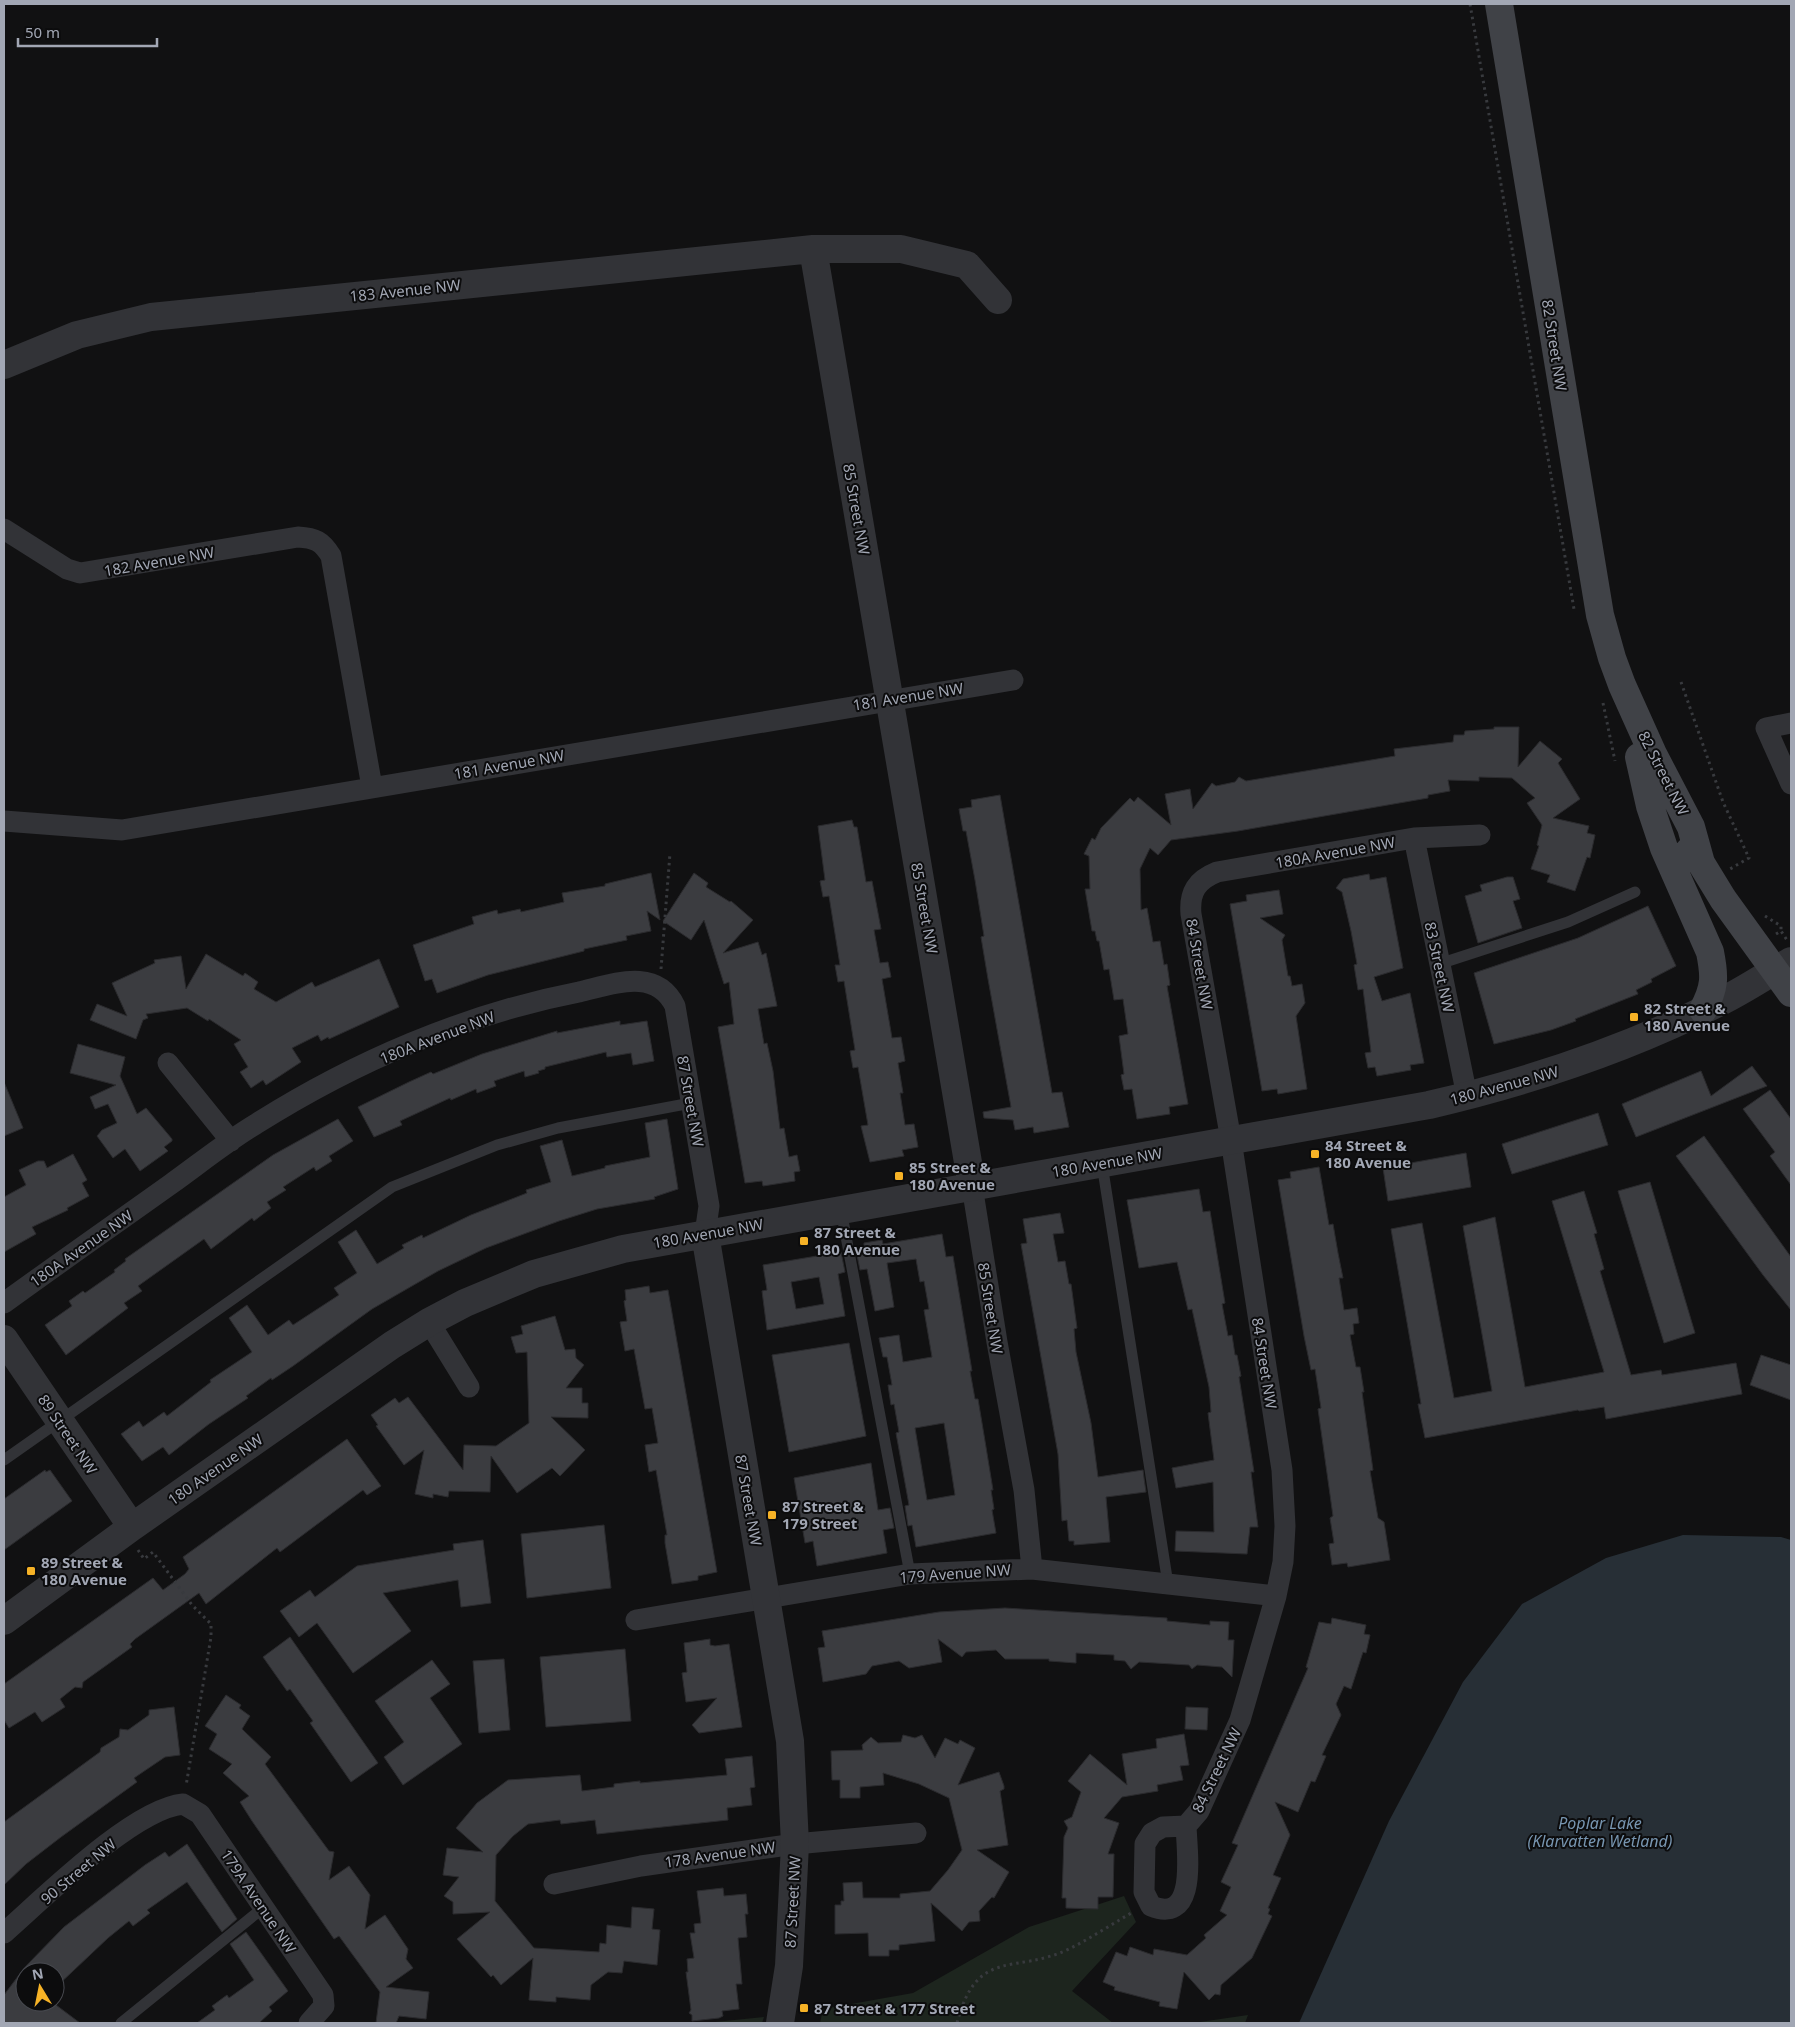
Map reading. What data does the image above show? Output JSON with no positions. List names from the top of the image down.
{
  "streets": {
    "main road": ["82 Street NW"],
    "street": [
      "183 Avenue NW",
      "85 Street NW",
      "182 Avenue NW",
      "181 Avenue NW",
      "180A Avenue NW",
      "84 Street NW",
      "83 Street NW",
      "180 Avenue NW",
      "87 Street NW",
      "89 Street NW",
      "179 Avenue NW",
      "178 Avenue NW",
      "90 Street NW",
      "179A Avenue NW"
    ]
  },
  "crossings": [
    ["183 Avenue NW", "85 Street NW"],
    ["82 Street NW", "180 Avenue NW"],
    ["85 Street NW", "181 Avenue NW"],
    ["85 Street NW", "180 Avenue NW"],
    ["85 Street NW", "179 Avenue NW"],
    ["182 Avenue NW", "181 Avenue NW"],
    ["180A Avenue NW", "84 Street NW"],
    ["180A Avenue NW", "83 Street NW"],
    ["180A Avenue NW", "87 Street NW"],
    ["84 Street NW", "180 Avenue NW"],
    ["84 Street NW", "179 Avenue NW"],
    ["83 Street NW", "180 Avenue NW"],
    ["180 Avenue NW", "87 Street NW"],
    ["180 Avenue NW", "89 Street NW"],
    ["87 Street NW", "179 Avenue NW"],
    ["87 Street NW", "178 Avenue NW"],
    ["90 Street NW", "179A Avenue NW"]
  ],
  "water": ["Poplar Lake (Klarvatten Wetland)"],
  "places": {
    "transit": [
      "82 Street & 180 Avenue",
      "84 Street & 180 Avenue",
      "85 Street & 180 Avenue",
      "87 Street & 180 Avenue",
      "87 Street & 179 Street",
      "89 Street & 180 Avenue",
      "87 Street & 177 Street"
    ]
  },
  "scale_bar": "50 m",
  "north": "top"
}
